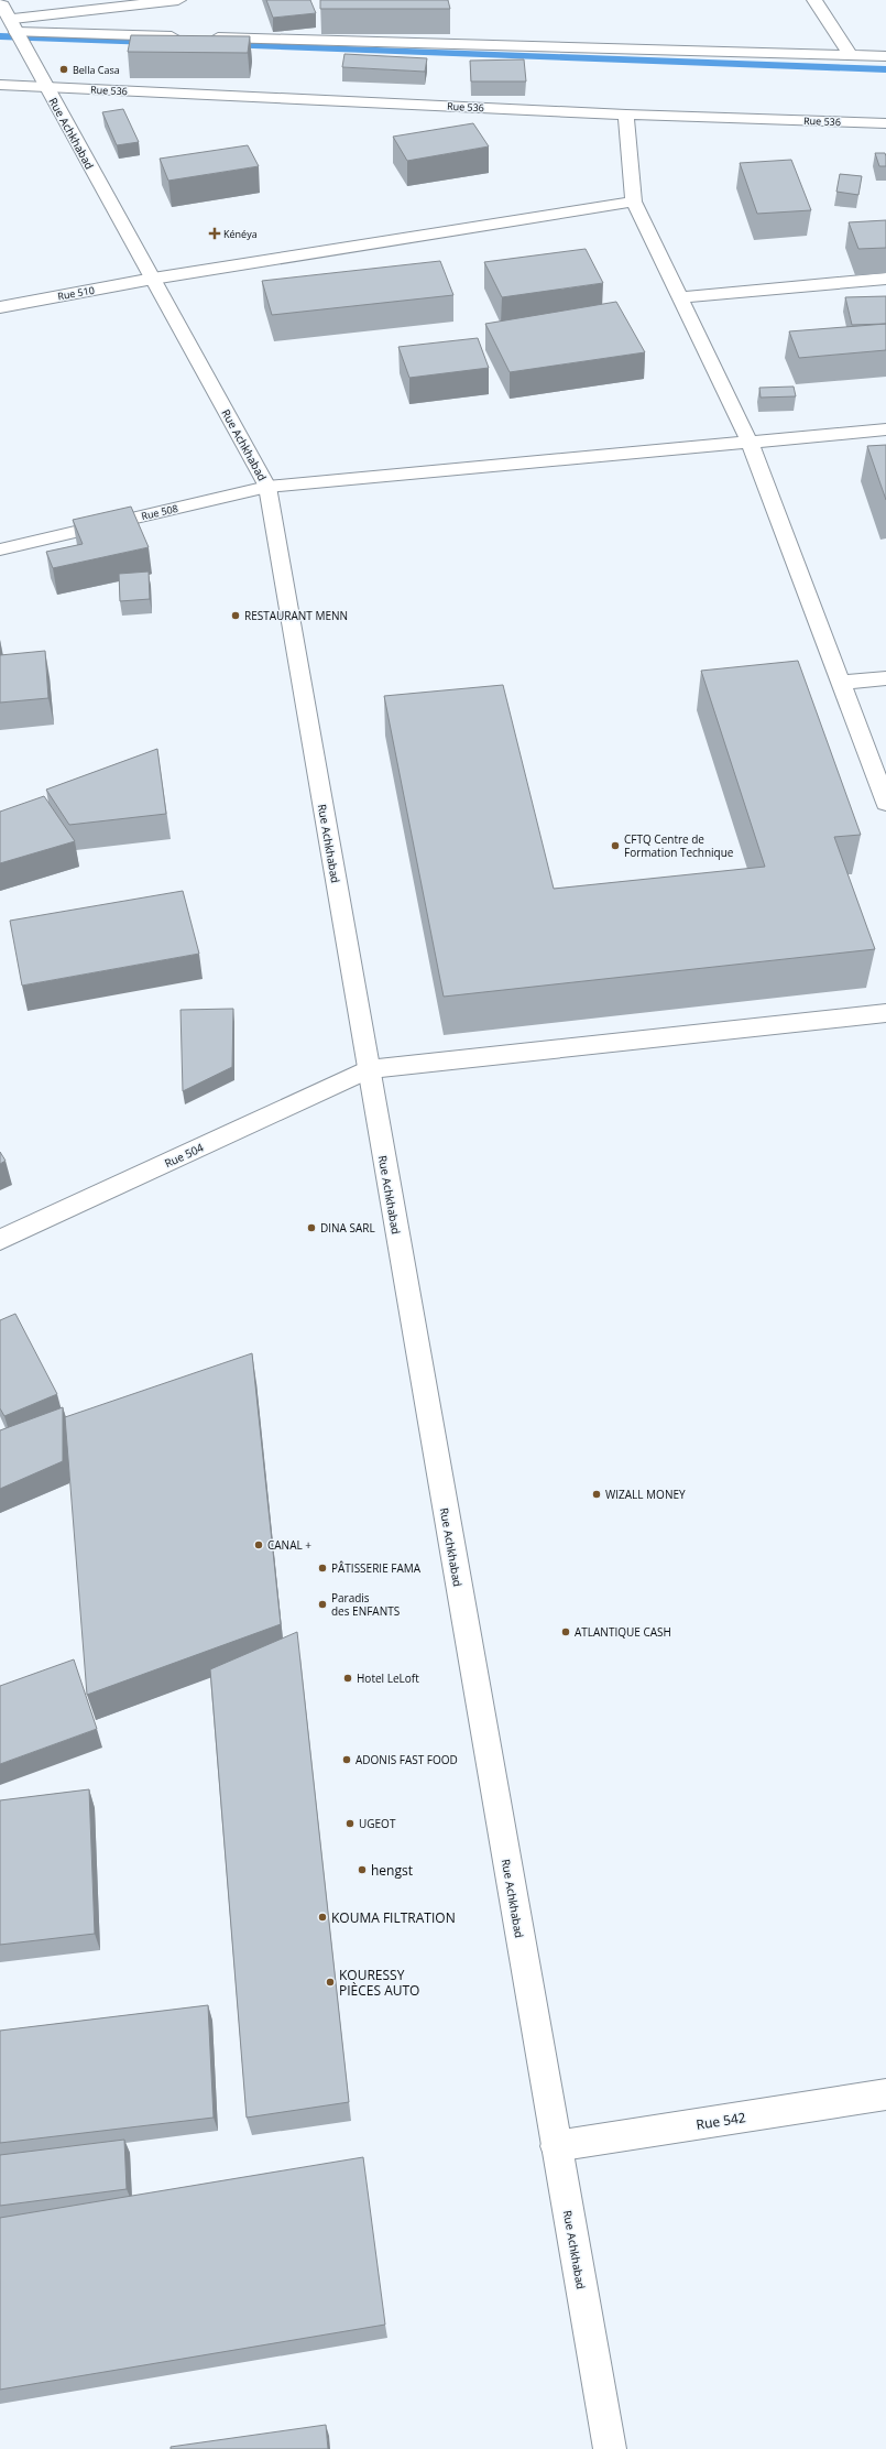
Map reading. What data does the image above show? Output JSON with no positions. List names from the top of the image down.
{
  "streets": {
    "street": [
      "Rue 536",
      "Rue Achkhabad",
      "Rue 510",
      "Rue 508",
      "Rue 504",
      "Rue 542"
    ]
  },
  "crossings": [
    ["Rue 536", "Rue Achkhabad"],
    ["Rue Achkhabad", "Rue 510"],
    ["Rue Achkhabad", "Rue 508"],
    ["Rue Achkhabad", "Rue 504"],
    ["Rue Achkhabad", "Rue 542"]
  ],
  "places": {
    "other": [
      "Bella Casa",
      "RESTAURANT MENN",
      "CFTQ Centre de Formation Technique",
      "DINA SARL",
      "WIZALL MONEY",
      "CANAL +",
      "PÂTISSERIE FAMA",
      "Paradis des ENFANTS",
      "ATLANTIQUE CASH",
      "Hotel LeLoft",
      "ADONIS FAST FOOD",
      "UGEOT",
      "hengst",
      "KOUMA FILTRATION",
      "KOURESSY PIÈCES AUTO"
    ],
    "health": ["Kénéya"]
  }
}
